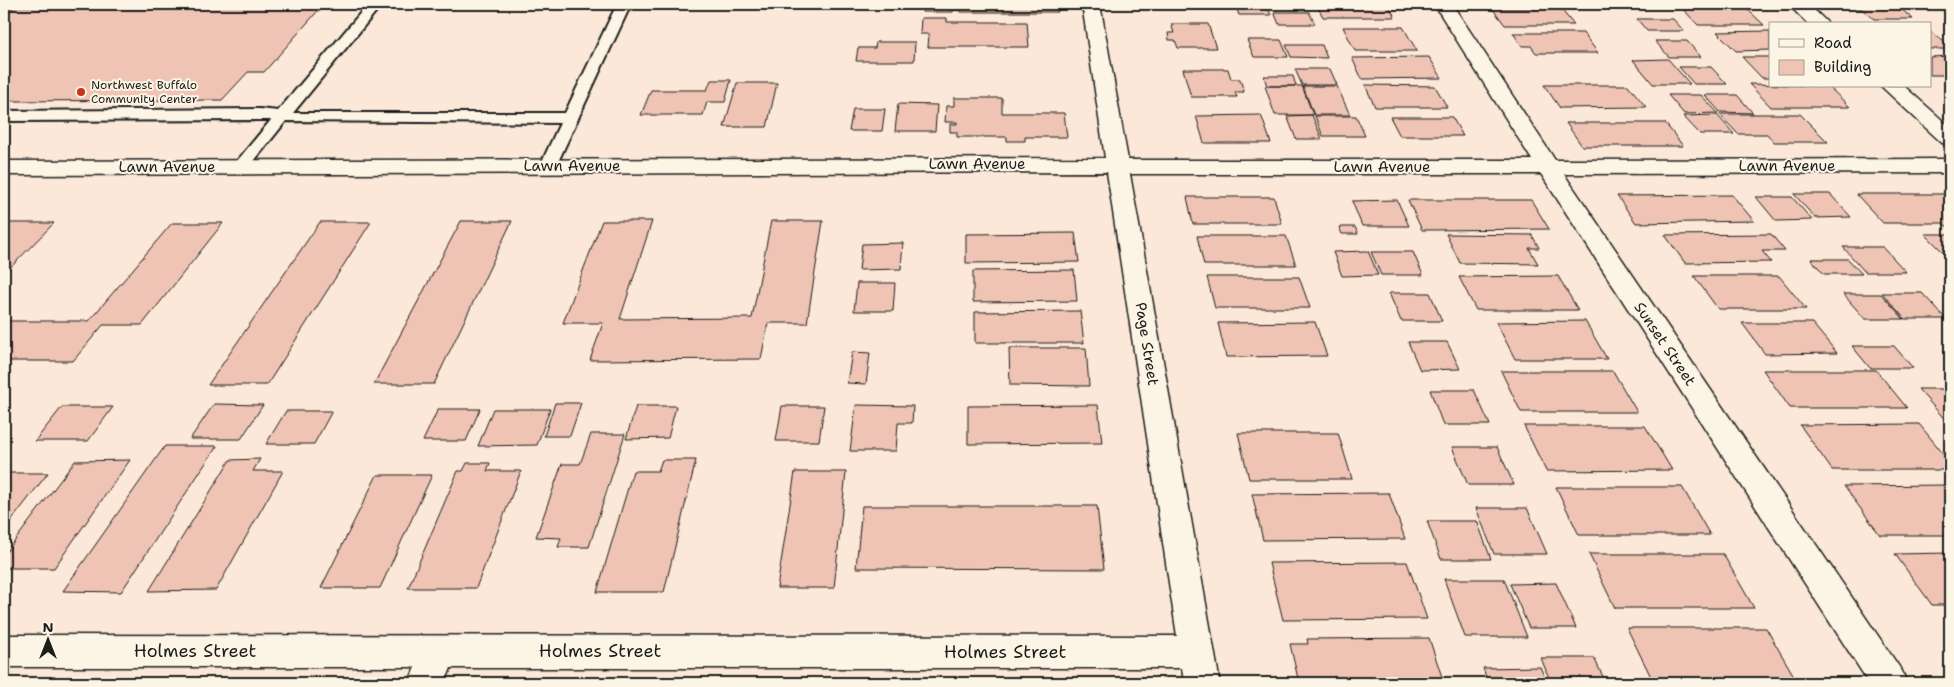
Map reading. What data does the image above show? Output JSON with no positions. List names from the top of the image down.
{
  "streets": {
    "street": [
      "Lawn Avenue",
      "Page Street",
      "Sunset Street",
      "Holmes Street"
    ]
  },
  "crossings": [
    ["Lawn Avenue", "Page Street"],
    ["Lawn Avenue", "Sunset Street"],
    ["Page Street", "Holmes Street"]
  ],
  "places": ["Northwest Buffalo Community Center"],
  "legend": ["Road", "Building"],
  "north": "top"
}
